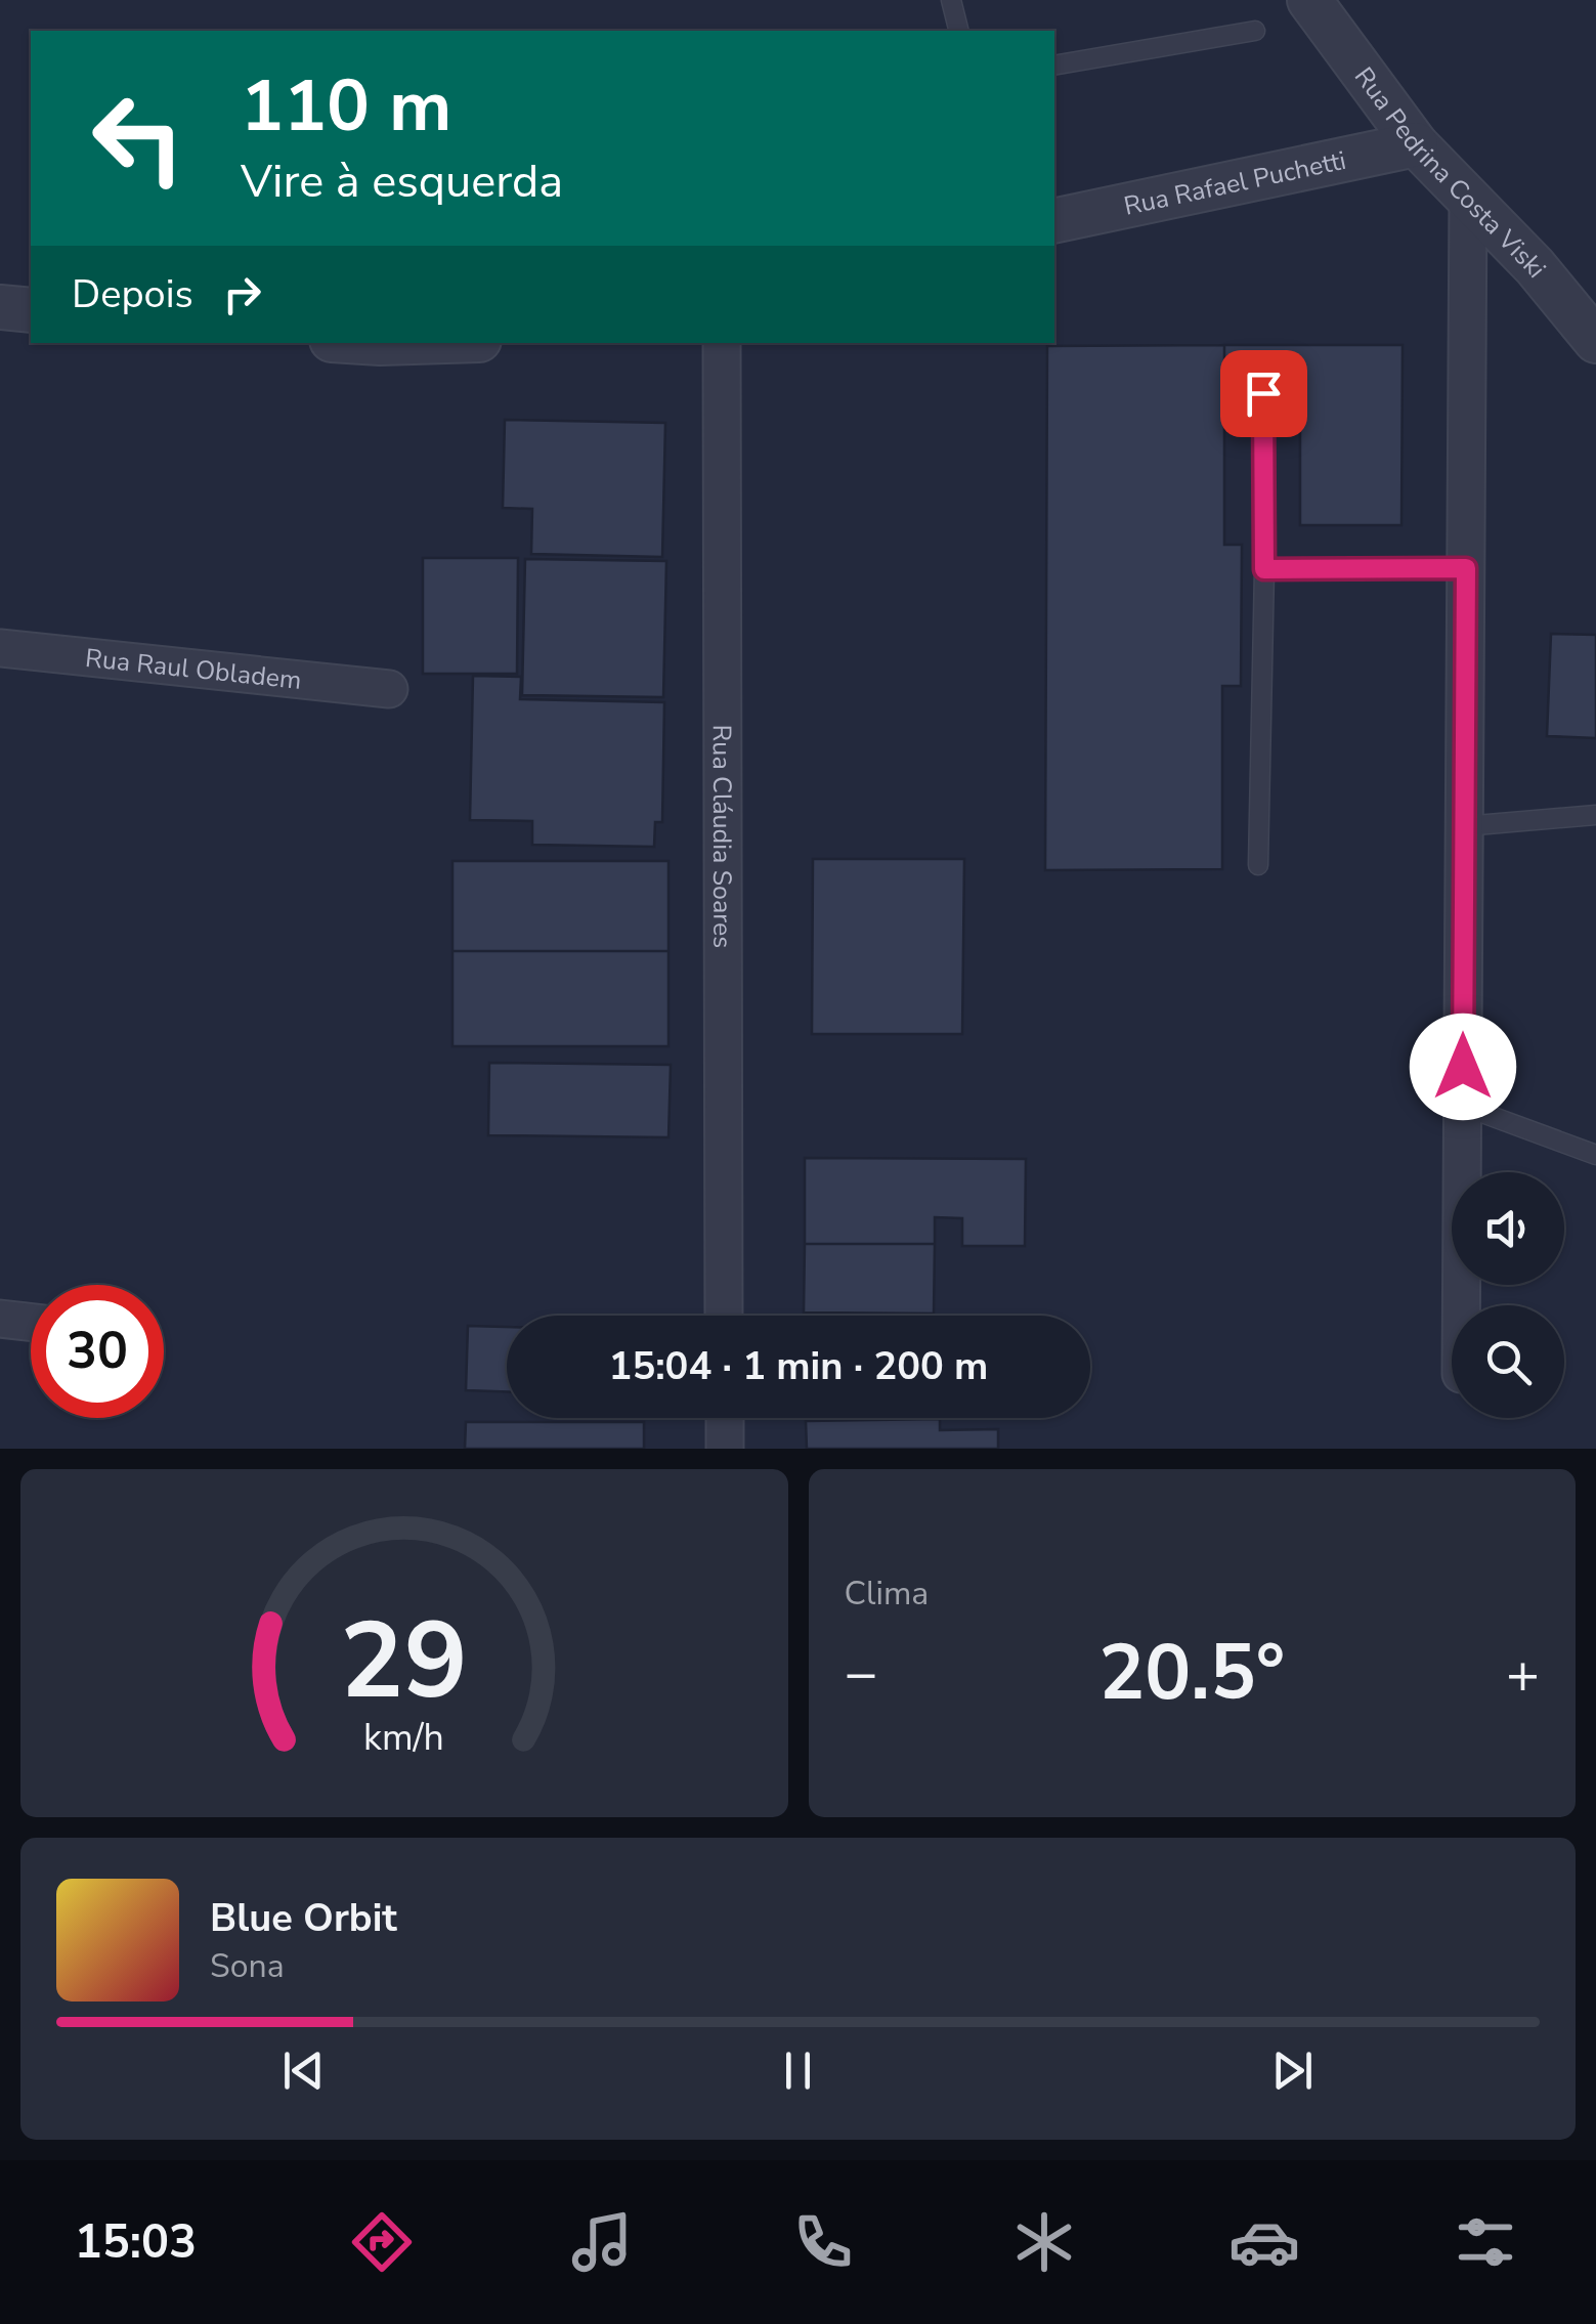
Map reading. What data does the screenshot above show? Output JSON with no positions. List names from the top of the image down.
{
  "streets": {
    "street": [
      "Rua Pedrina Costa Viski",
      "Rua Rafael Puchetti",
      "Rua Raul Obladem",
      "Rua Cláudia Soares"
    ]
  },
  "crossings": [
    ["Rua Pedrina Costa Viski", "Rua Rafael Puchetti"]
  ],
  "page": {
    "turn": ["110 m", "Vire à esquerda"],
    "then": "Depois",
    "limit": "30",
    "trip": "15:04 · 1 min · 200 m",
    "tile": "Clima",
    "heat": ["−", "20.5°", "+"],
    "song": ["Blue Orbit", "Sona"],
    "tabs": "15:03",
    "gauge": ["29", "km/h"]
  }
}
